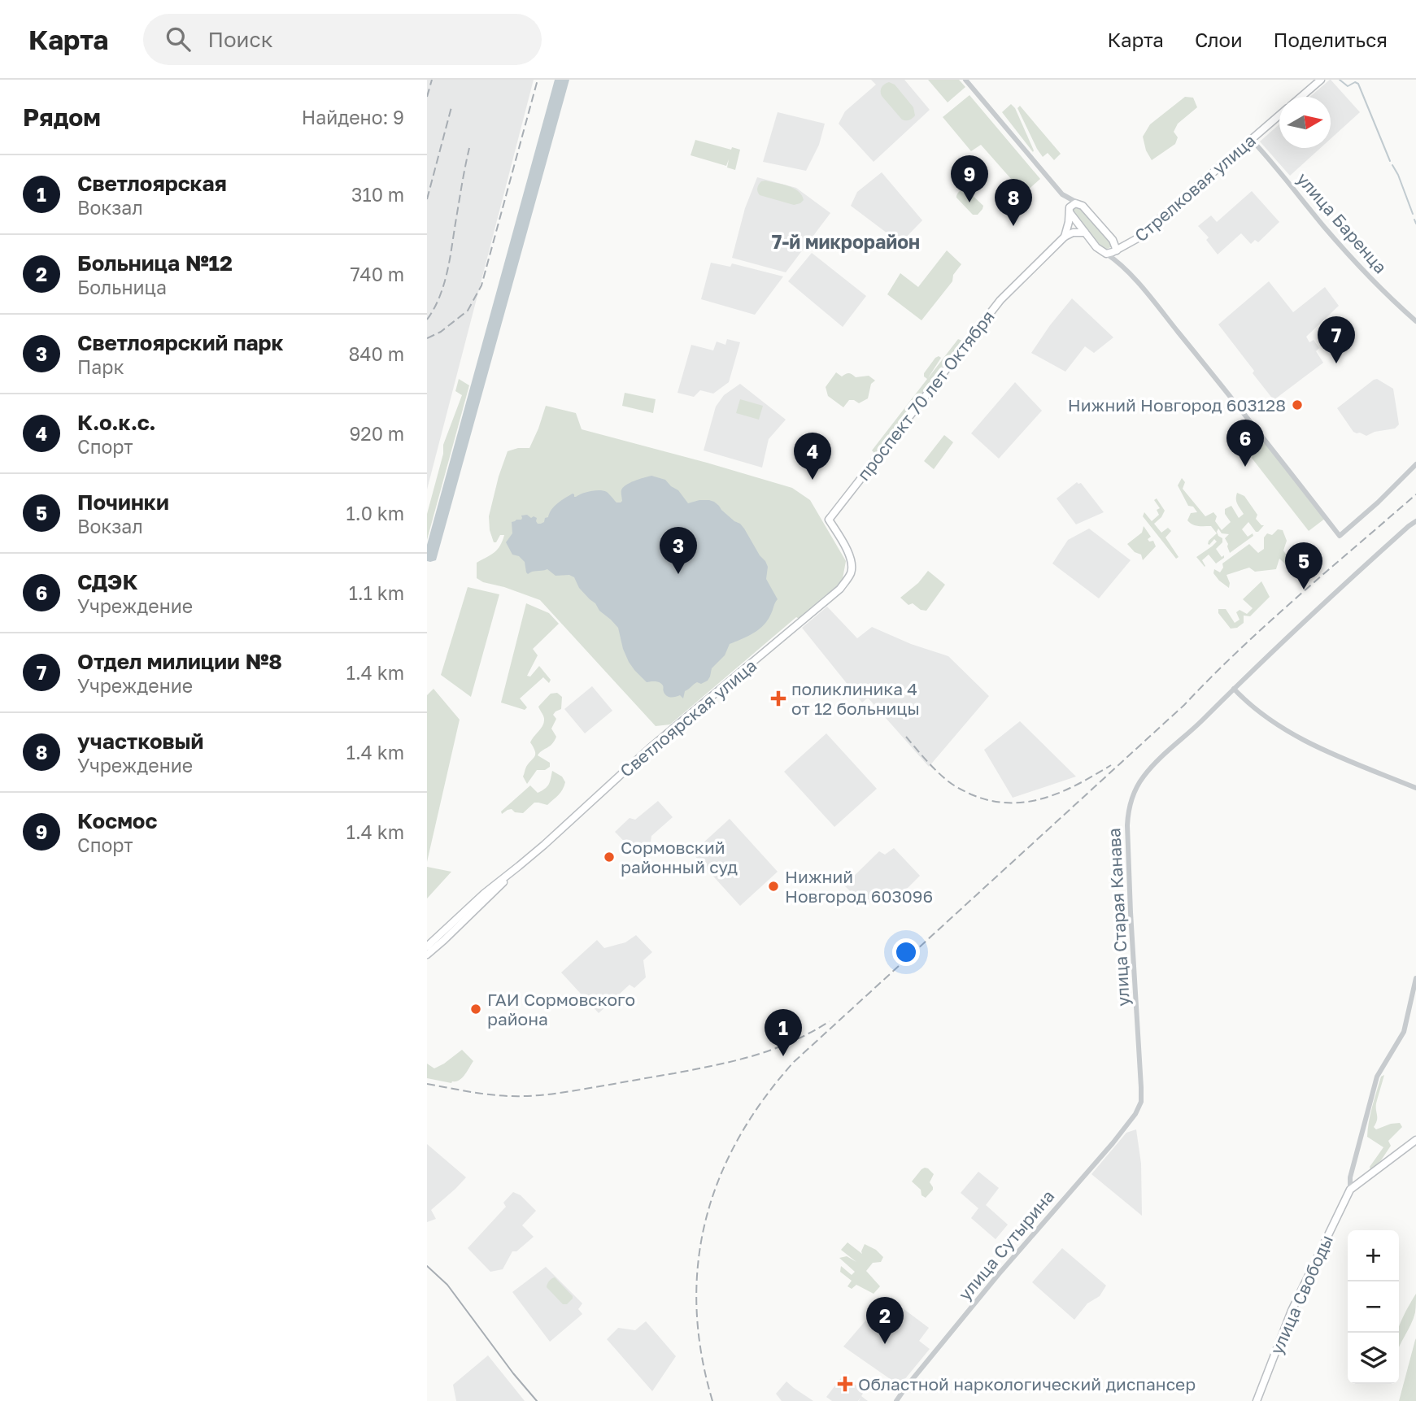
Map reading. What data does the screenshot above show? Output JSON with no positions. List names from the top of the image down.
{
  "streets": {
    "main road": [
      "Стрелковая улица",
      "проспект 70 лет Октября",
      "Светлоярская улица",
      "улица Свободы"
    ],
    "street": ["улица Баренца", "улица Старая Канава", "улица Сутырина"]
  },
  "crossings": [
    ["Стрелковая улица", "улица Баренца"],
    ["проспект 70 лет Октября", "Светлоярская улица"],
    ["улица Старая Канава", "улица Сутырина"]
  ],
  "districts": ["7-й микрорайон"],
  "places": {
    "other": [
      "Нижний Новгород 603128",
      "Сормовский районный суд",
      "Нижний Новгород 603096",
      "ГАИ Сормовского района"
    ],
    "health": ["поликлиника 4 от 12 больницы", "Областной наркологический диспансер"]
  },
  "north": "right",
  "page": {
    "header": "Карта",
    "search": "Поиск",
    "nav": ["Карта", "Слои", "Поделиться"],
    "heading": ["Рядом", "Найдено: 9"],
    "list": [
      {
        "mark": "1",
        "name": "Светлоярская",
        "note": "Вокзал",
        "value": "310 m"
      },
      {
        "mark": "2",
        "name": "Больница №12",
        "note": "Больница",
        "value": "740 m"
      },
      {
        "mark": "3",
        "name": "Светлоярский парк",
        "note": "Парк",
        "value": "840 m"
      },
      {
        "mark": "4",
        "name": "К.о.к.с.",
        "note": "Спорт",
        "value": "920 m"
      },
      {
        "mark": "5",
        "name": "Починки",
        "note": "Вокзал",
        "value": "1.0 km"
      },
      {
        "mark": "6",
        "name": "СДЭК",
        "note": "Учреждение",
        "value": "1.1 km"
      },
      {
        "mark": "7",
        "name": "Отдел милиции №8",
        "note": "Учреждение",
        "value": "1.4 km"
      },
      {
        "mark": "8",
        "name": "участковый",
        "note": "Учреждение",
        "value": "1.4 km"
      },
      {
        "mark": "9",
        "name": "Космос",
        "note": "Спорт",
        "value": "1.4 km"
      }
    ],
    "pins": [
      "9",
      "8",
      "7",
      "6",
      "4",
      "3",
      "5",
      "1",
      "2"
    ],
    "map_buttons": ["+", "−"]
  }
}
